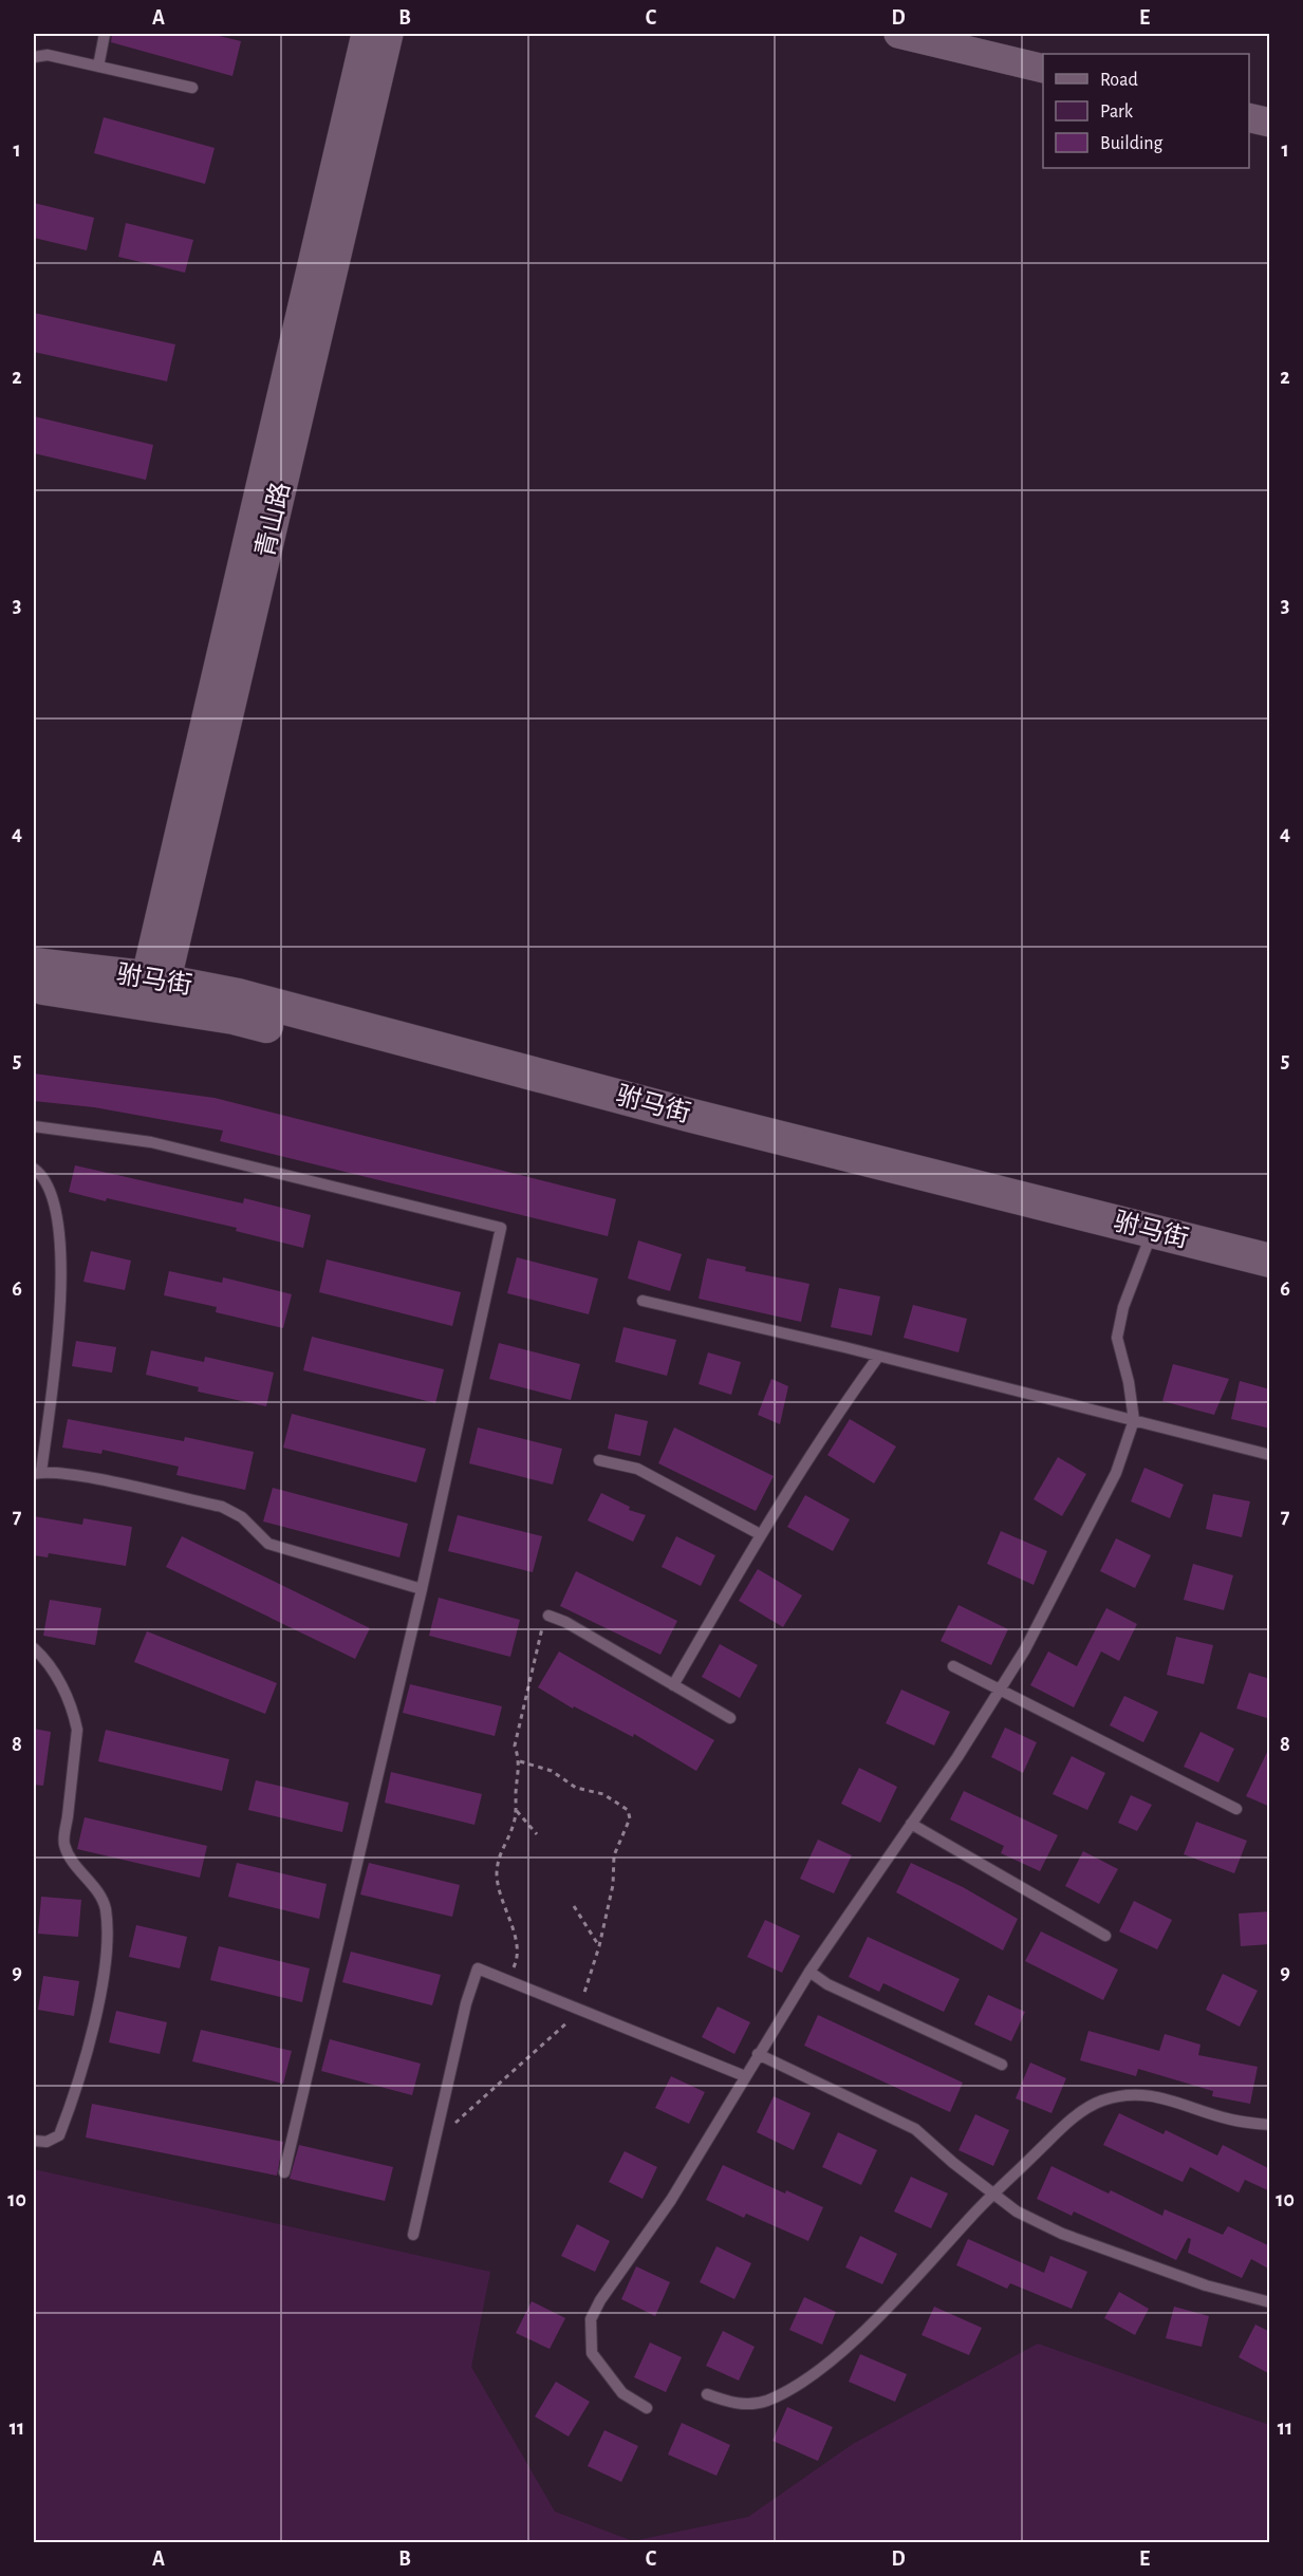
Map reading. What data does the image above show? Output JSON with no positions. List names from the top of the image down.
{
  "streets": {
    "main road": ["驸马街"],
    "street": ["青山路"]
  },
  "crossings": [
    ["青山路", "驸马街"]
  ],
  "legend": ["Road", "Park", "Building"],
  "grid": {
    "columns": [
      "A",
      "B",
      "C",
      "D",
      "E"
    ],
    "rows": [
      "1",
      "2",
      "3",
      "4",
      "5",
      "6",
      "7",
      "8",
      "9",
      "10",
      "11"
    ]
  }
}
